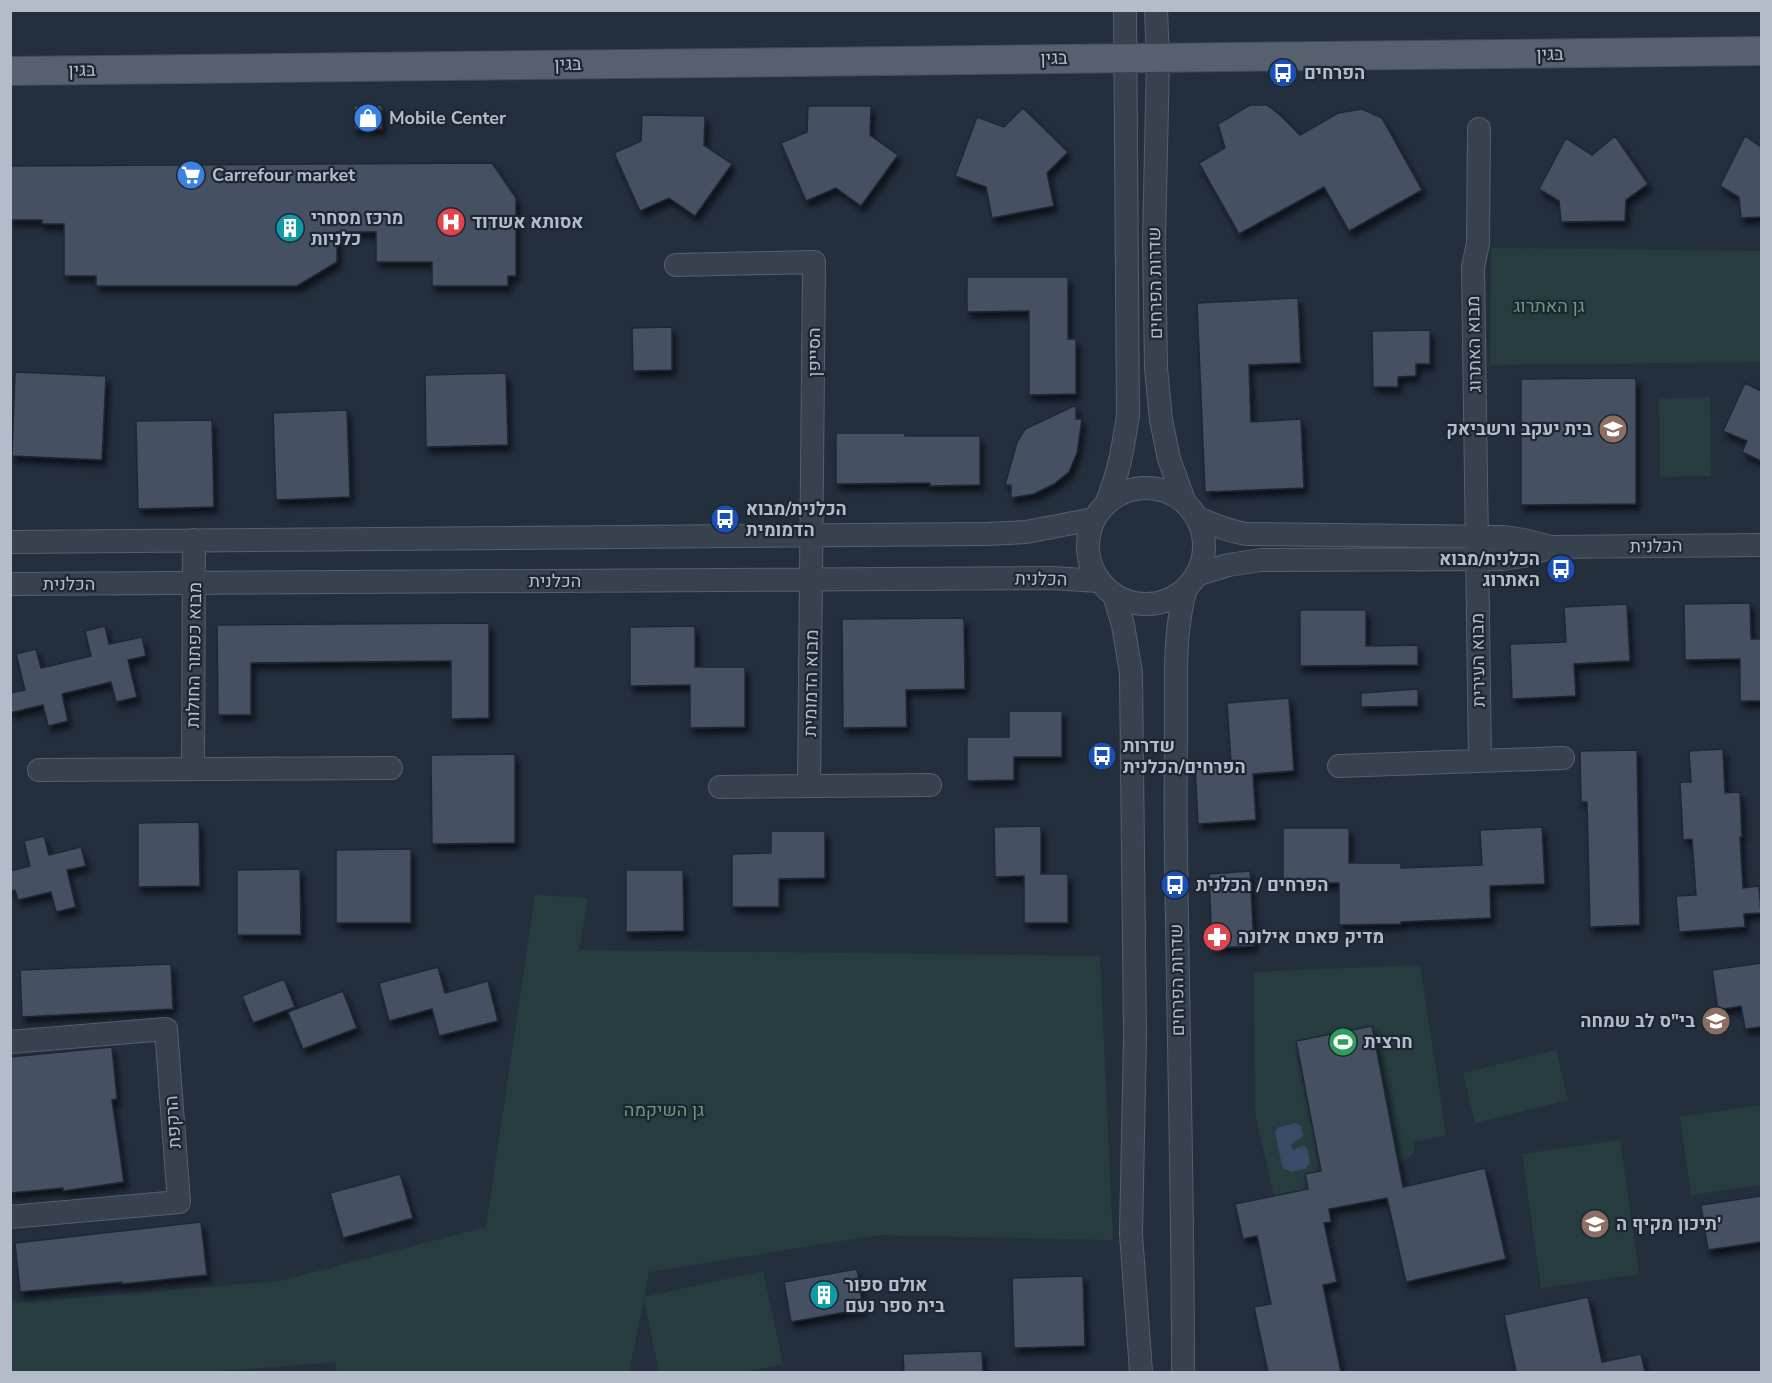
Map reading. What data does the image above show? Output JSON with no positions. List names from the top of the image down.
{
  "streets": {
    "main road": ["בגין"],
    "street": [
      "שדרות הפרחים",
      "מבוא האתרוג",
      "הסייפן",
      "הכלנית",
      "מבוא כפתור החולות",
      "מבוא העירית",
      "מבוא הדמומית",
      "הרקפת"
    ]
  },
  "crossings": [
    ["בגין", "שדרות הפרחים"],
    ["שדרות הפרחים", "הכלנית"],
    ["מבוא האתרוג", "הכלנית"],
    ["מבוא האתרוג", "מבוא העירית"],
    ["הסייפן", "הכלנית"],
    ["הסייפן", "מבוא הדמומית"],
    ["הכלנית", "מבוא כפתור החולות"],
    ["הכלנית", "מבוא העירית"],
    ["הכלנית", "מבוא הדמומית"]
  ],
  "parks": ["גן האתרוג", "גן השיקמה"],
  "places": {
    "bus stop": [
      "הפרחים",
      "הכלנית/מבוא הדמומית",
      "הכלנית/מבוא האתרוג",
      "שדרות הפרחים/הכלנית",
      "הפרחים / הכלנית"
    ],
    "shop": ["Mobile Center"],
    "supermarket": ["Carrefour market"],
    "hospital": ["אסותא אשדוד"],
    "building": ["מרכז מסחרי כלניות", "אולם ספור בית ספר נעם"],
    "school or university": ["בית יעקב ורשביאק", "בי\"ס לב שמחה", "תיכון מקיף ה'"],
    "pharmacy": ["מדיק פארם אילונה"],
    "sports": ["חרצית"]
  }
}
